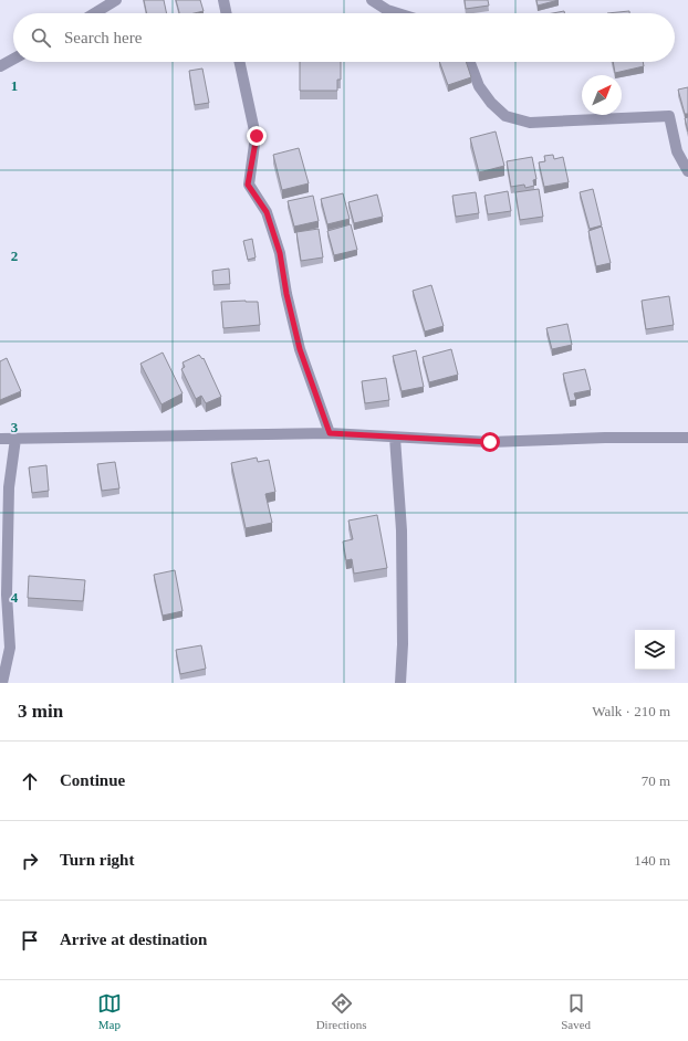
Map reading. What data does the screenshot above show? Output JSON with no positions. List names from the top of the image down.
{
  "north": "top right",
  "page": {
    "search": "Search here",
    "heading": ["3 min", "Walk · 210 m"],
    "list": [
      ["Continue", "70 m"],
      ["Turn right", "140 m"],
      "Arrive at destination"
    ],
    "nav": ["Map", "Directions", "Saved"]
  },
  "grid": {
    "rows": [
      "1",
      "2",
      "3",
      "4"
    ]
  }
}
